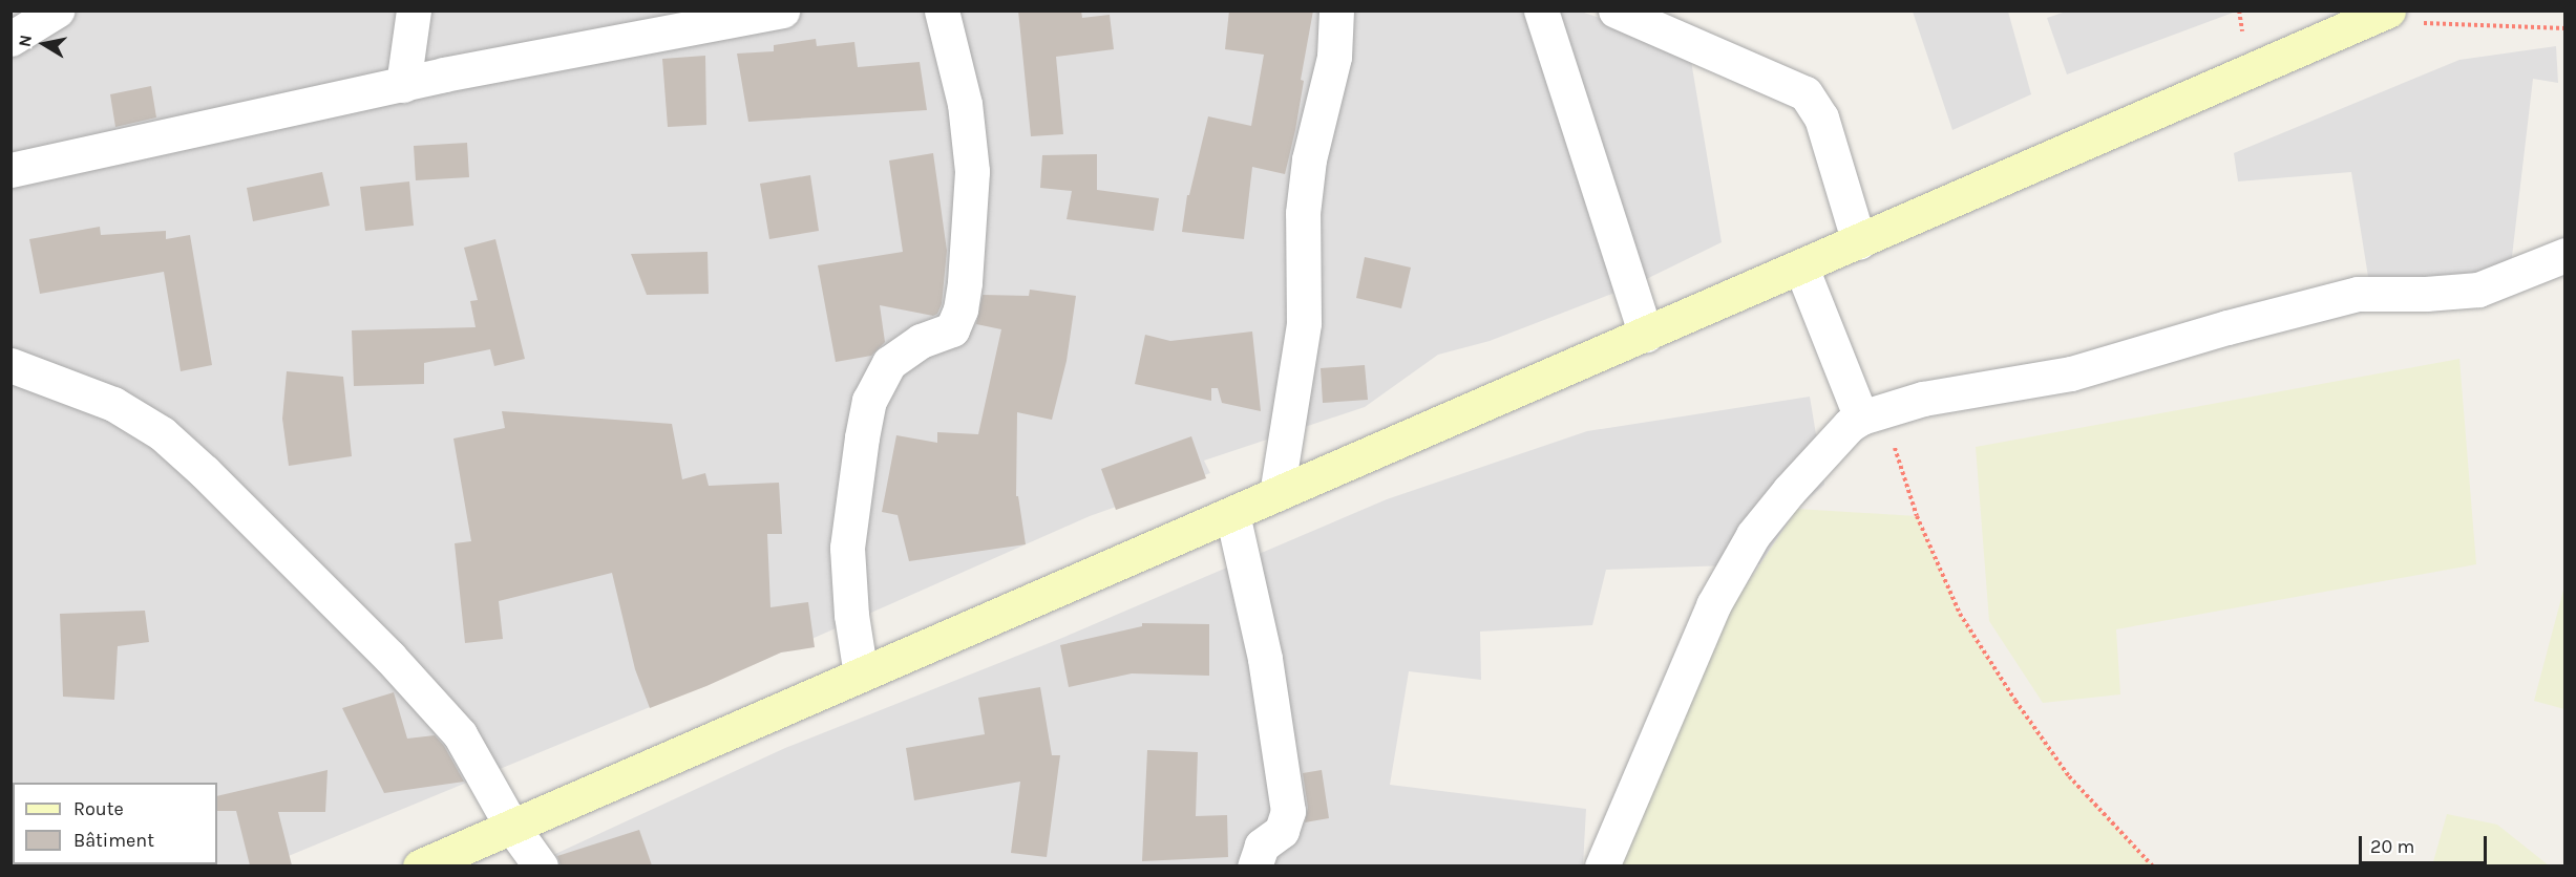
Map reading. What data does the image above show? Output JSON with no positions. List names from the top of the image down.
{
  "legend": ["Route", "Bâtiment"],
  "scale_bar": "20 m",
  "north": "left"
}
